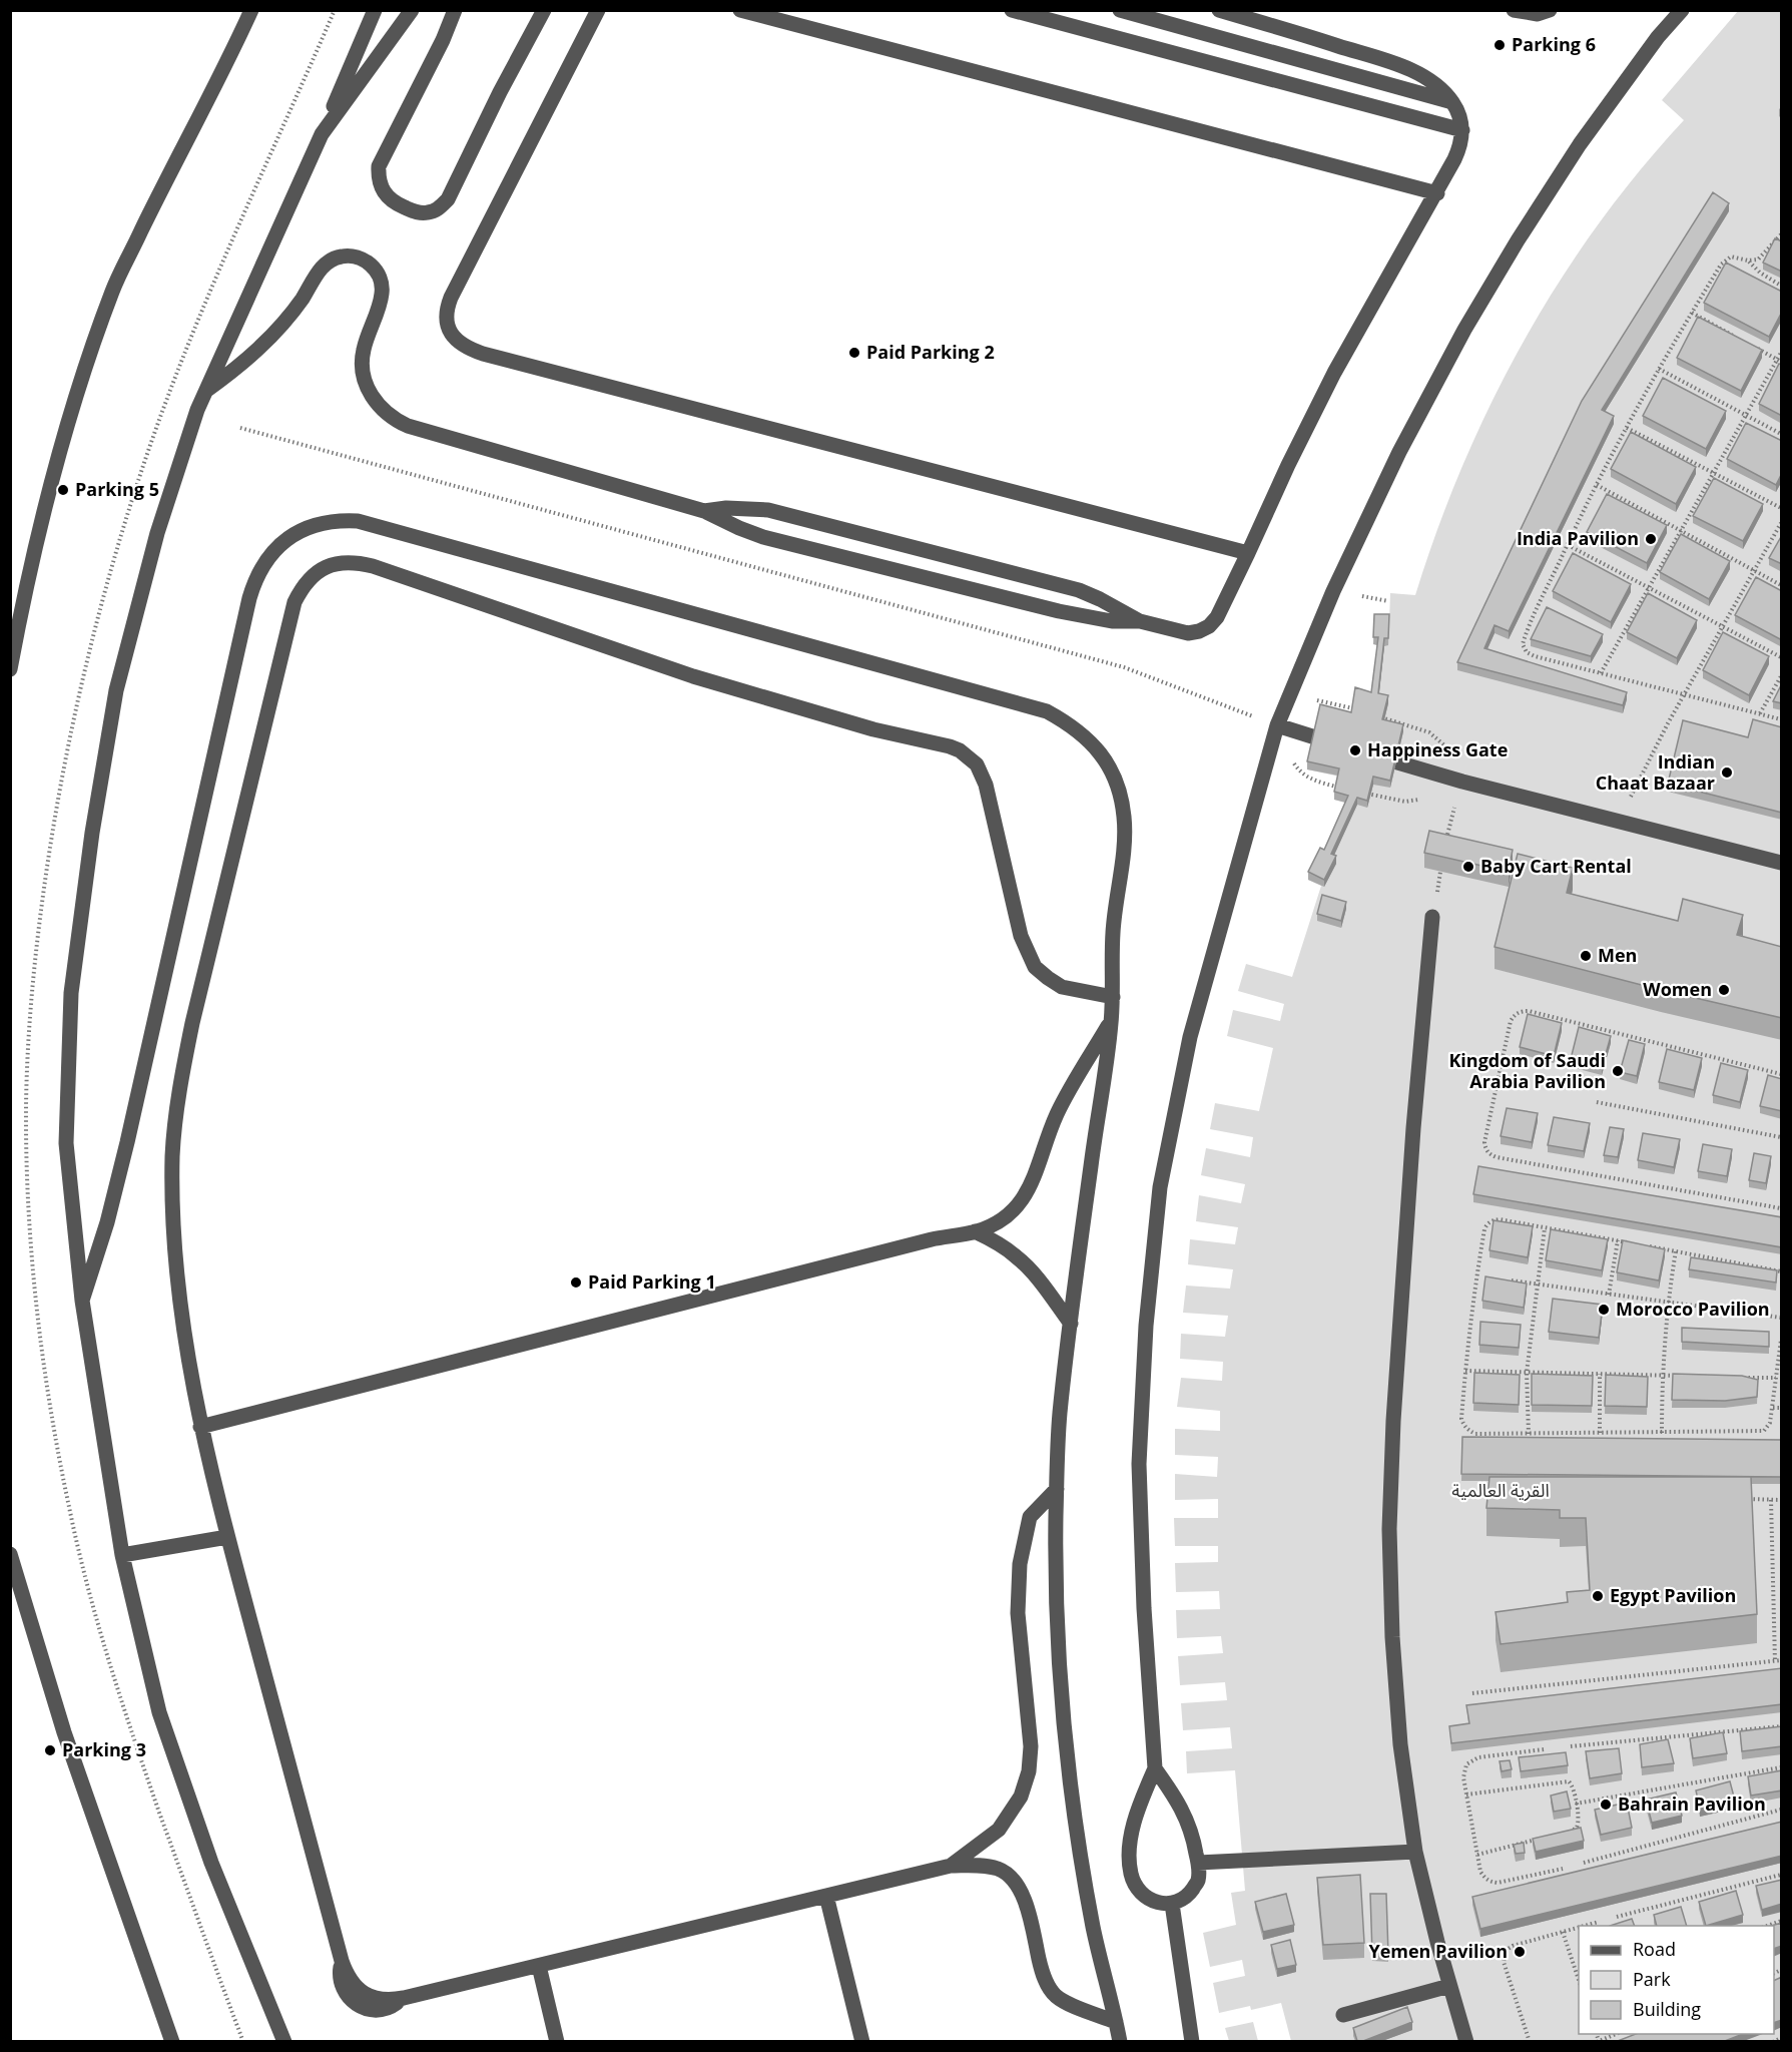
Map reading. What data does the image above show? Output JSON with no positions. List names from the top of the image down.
{
  "parks": ["القرية العالمية"],
  "places": [
    "Parking 6",
    "Paid Parking 2",
    "Parking 5",
    "India Pavilion",
    "Happiness Gate",
    "Indian Chaat Bazaar",
    "Baby Cart Rental",
    "Men",
    "Women",
    "Kingdom of Saudi Arabia Pavilion",
    "Paid Parking 1",
    "Morocco Pavilion",
    "Egypt Pavilion",
    "Parking 3",
    "Bahrain Pavilion",
    "Yemen Pavilion"
  ],
  "legend": ["Road", "Park", "Building"]
}
